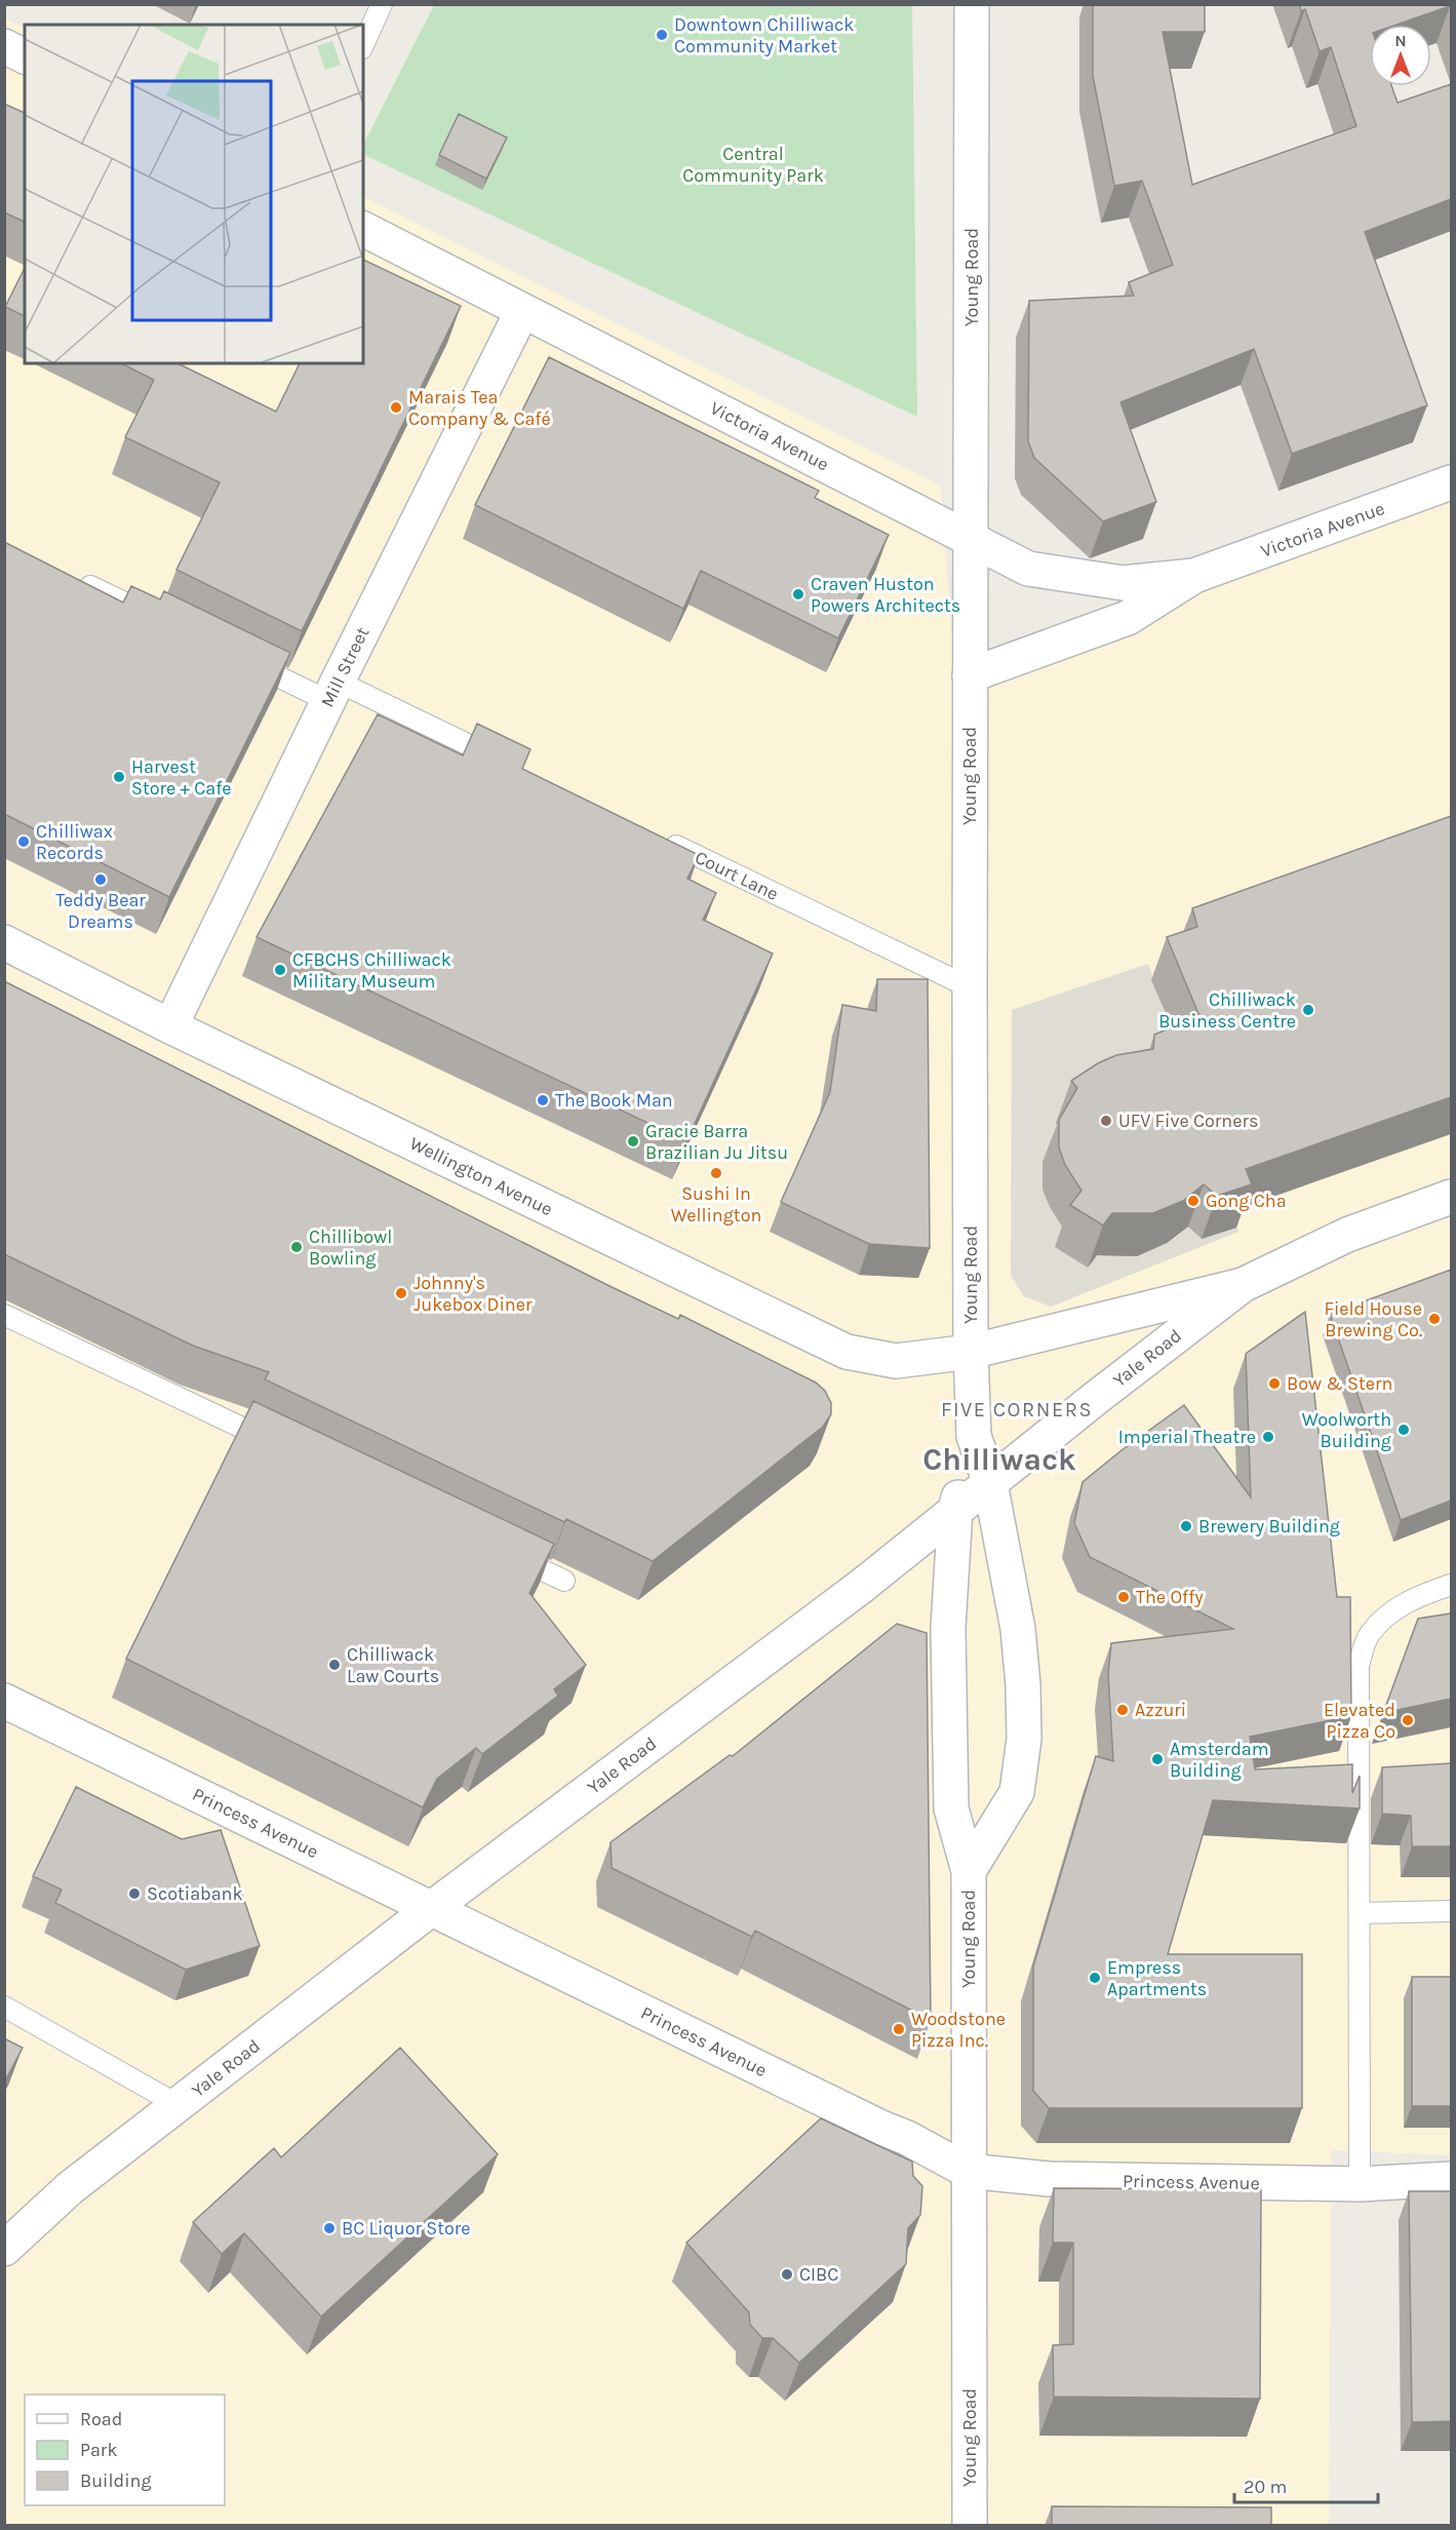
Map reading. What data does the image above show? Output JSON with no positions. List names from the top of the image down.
{
  "streets": {
    "street": [
      "Young Road",
      "Victoria Avenue",
      "Mill Street",
      "Wellington Avenue",
      "Yale Road",
      "Princess Avenue"
    ],
    "lane": ["Court Lane"]
  },
  "crossings": [
    ["Young Road", "Victoria Avenue"],
    ["Young Road", "Court Lane"],
    ["Young Road", "Wellington Avenue"],
    ["Young Road", "Yale Road"],
    ["Young Road", "Princess Avenue"],
    ["Victoria Avenue", "Mill Street"],
    ["Mill Street", "Wellington Avenue"],
    ["Wellington Avenue", "Yale Road"],
    ["Yale Road", "Princess Avenue"]
  ],
  "districts": ["FIVE CORNERS", "Chilliwack"],
  "parks": ["Central Community Park"],
  "places": [
    "Downtown Chilliwack Community Market",
    "Marais Tea Company & Café",
    "Craven Huston Powers Architects",
    "Harvest Store + Cafe",
    "Chilliwax Records",
    "Teddy Bear Dreams",
    "CFBCHS Chilliwack Military Museum",
    "Chilliwack Business Centre",
    "The Book Man",
    "UFV Five Corners",
    "Gracie Barra Brazilian Ju Jitsu",
    "Sushi In Wellington",
    "Gong Cha",
    "Chillibowl Bowling",
    "Johnny's Jukebox Diner",
    "Field House Brewing Co.",
    "Bow & Stern",
    "Woolworth Building",
    "Imperial Theatre",
    "Brewery Building",
    "The Offy",
    "Chilliwack Law Courts",
    "Azzuri",
    "Elevated Pizza Co",
    "Amsterdam Building",
    "Scotiabank",
    "Empress Apartments",
    "Woodstone Pizza Inc.",
    "BC Liquor Store",
    "CIBC"
  ],
  "legend": ["Road", "Park", "Building"],
  "scale_bar": "20 m",
  "north": "top"
}
